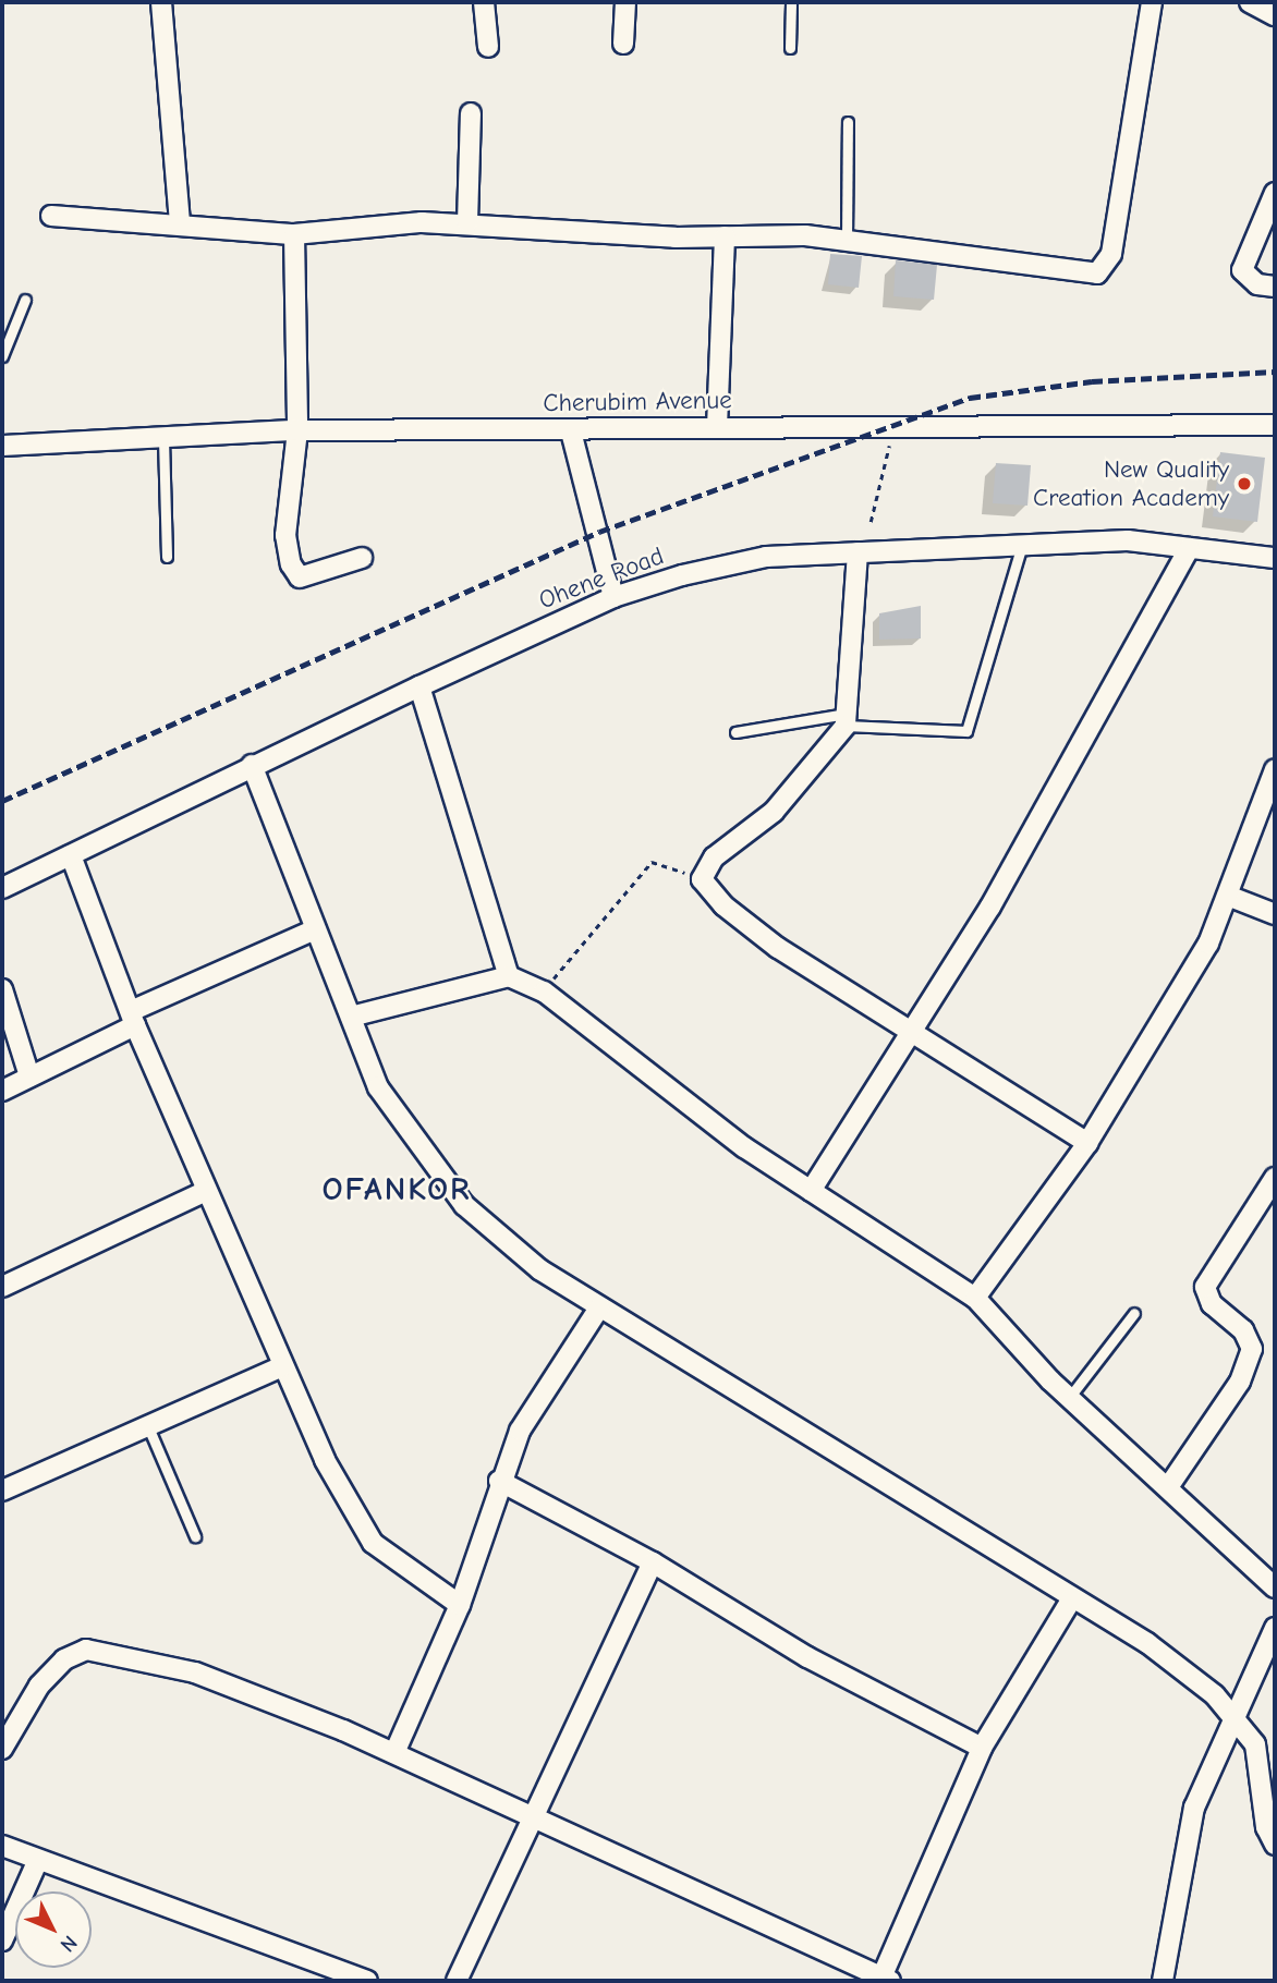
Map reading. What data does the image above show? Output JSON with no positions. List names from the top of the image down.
{
  "streets": {
    "street": ["Cherubim Avenue", "Ohene Road"]
  },
  "districts": ["OFANKOR"],
  "places": ["New Quality Creation Academy"],
  "north": "bottom right"
}
